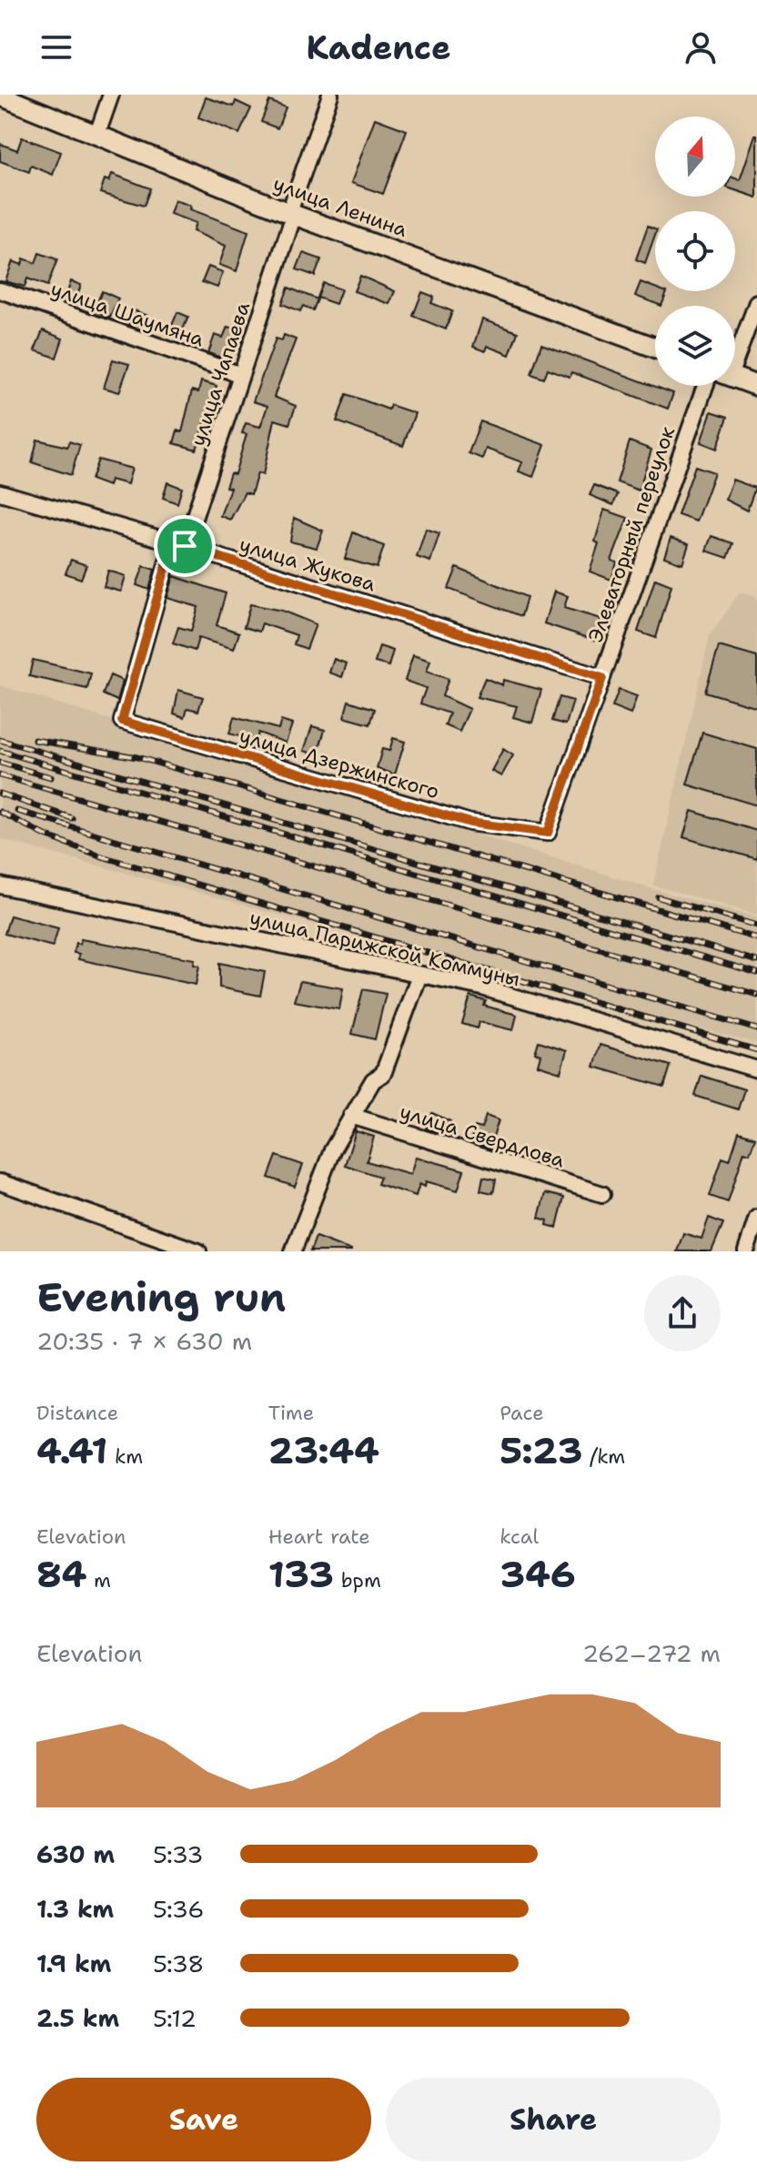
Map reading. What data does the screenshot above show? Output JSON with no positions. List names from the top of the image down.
{
  "streets": {
    "main road": ["улица Ленина"],
    "street": [
      "улица Шаумяна",
      "улица Чапаева",
      "Элеваторный переулок",
      "улица Жукова",
      "улица Дзержинского",
      "улица Парижской Коммуны",
      "улица Свердлова"
    ]
  },
  "crossings": [
    ["улица Ленина", "улица Чапаева"],
    ["улица Шаумяна", "улица Чапаева"],
    ["улица Чапаева", "улица Жукова"],
    ["улица Чапаева", "улица Дзержинского"],
    ["Элеваторный переулок", "улица Жукова"],
    ["Элеваторный переулок", "улица Дзержинского"]
  ],
  "north": "top",
  "page": {
    "header": "Kadence",
    "heading": ["Evening run", "20:35 · 7 × 630 m"],
    "stats": [
      ["Distance", "4.41 km"],
      ["Time", "23:44"],
      ["Pace", "5:23 /km"],
      ["Elevation", "84 m"],
      ["Heart rate", "133 bpm"],
      ["kcal", "346"]
    ],
    "chart": ["Elevation", "262–272 m"],
    "list": [
      {
        "name": "630 m",
        "note": "5:33"
      },
      {
        "name": "1.3 km",
        "note": "5:36"
      },
      {
        "name": "1.9 km",
        "note": "5:38"
      },
      {
        "name": "2.5 km",
        "note": "5:12"
      }
    ],
    "buttons": ["Save", "Share"]
  }
}
